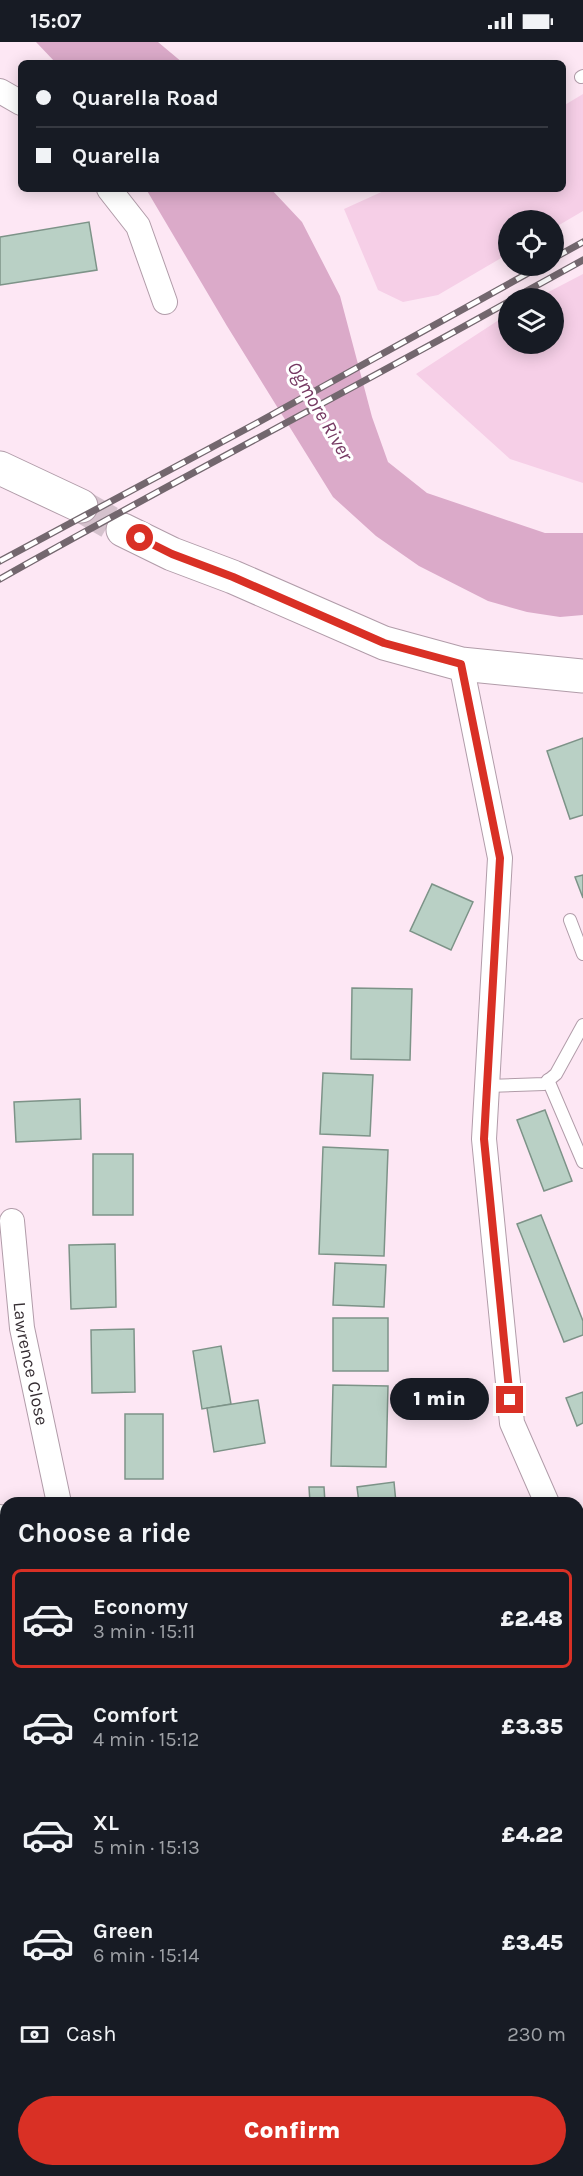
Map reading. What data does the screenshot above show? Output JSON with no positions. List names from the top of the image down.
{
  "streets": {
    "street": ["Lawrence Close"]
  },
  "water": ["Ogmore River"],
  "page": {
    "status": "15:07",
    "banner": ["Quarella Road", "Quarella"],
    "bubble": "1 min",
    "heading": "Choose a ride",
    "list": [
      {
        "name": "Economy",
        "note": "3 min · 15:11",
        "value": "£2.48"
      },
      {
        "name": "Comfort",
        "note": "4 min · 15:12",
        "value": "£3.35"
      },
      {
        "name": "XL",
        "note": "5 min · 15:13",
        "value": "£4.22"
      },
      {
        "name": "Green",
        "note": "6 min · 15:14",
        "value": "£3.45"
      }
    ],
    "pay": ["Cash", "230 m"],
    "buttons": "Confirm"
  }
}
